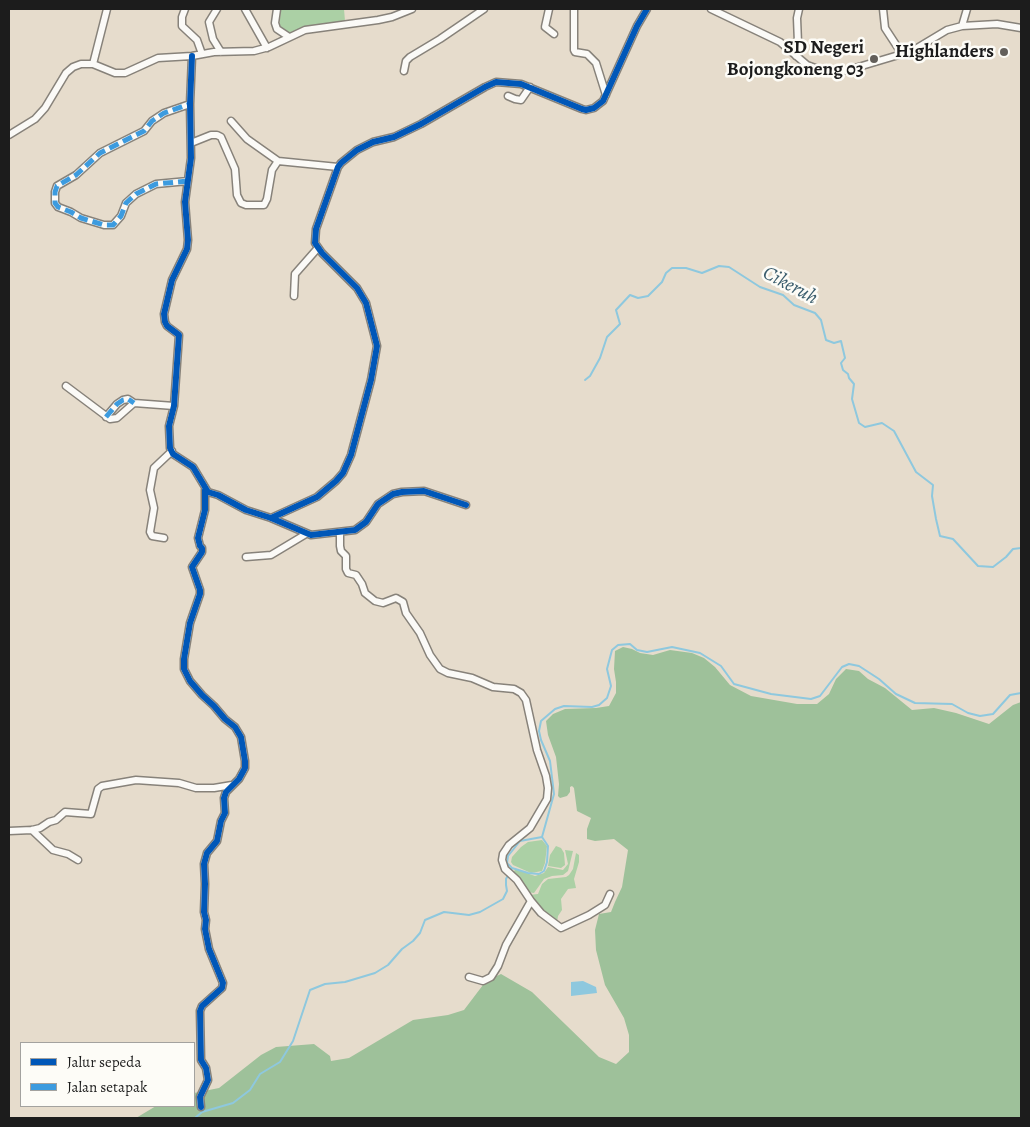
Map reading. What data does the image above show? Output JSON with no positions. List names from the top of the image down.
{
  "water": ["Cikeruh"],
  "places": ["Highlanders", "SD Negeri Bojongkoneng 03"],
  "legend": ["Jalur sepeda", "Jalan setapak"]
}
